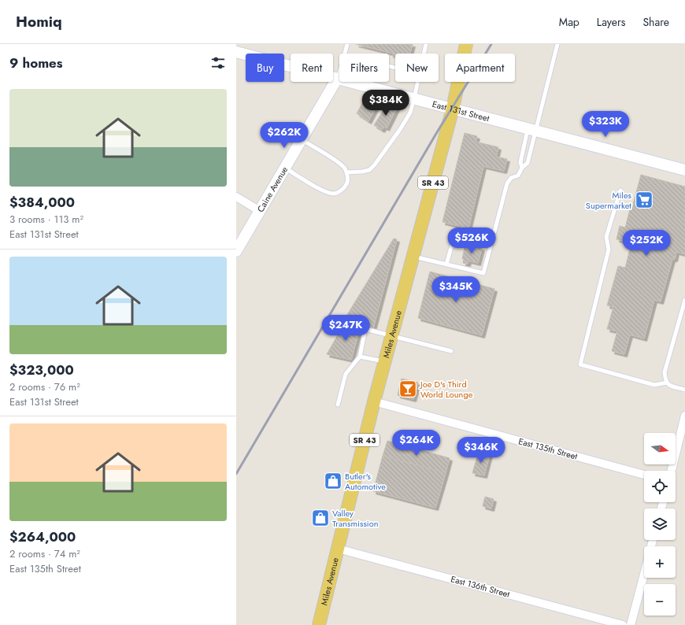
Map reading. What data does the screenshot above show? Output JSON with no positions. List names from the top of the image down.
{
  "streets": {
    "main road": ["SR 43", "Miles Avenue"],
    "street": [
      "East 131st Street",
      "Caine Avenue",
      "East 135th Street",
      "East 136th Street"
    ]
  },
  "crossings": [
    ["East 131st Street", "Caine Avenue"],
    ["East 131st Street", "Miles Avenue"],
    ["Miles Avenue", "East 135th Street"],
    ["Miles Avenue", "East 136th Street"]
  ],
  "places": {
    "supermarket": ["Miles Supermarket"],
    "bar": ["Joe D's Third World Lounge"],
    "shop": ["Butler's Automotive", "Valley Transmission"]
  },
  "north": "right",
  "page": {
    "header": "Homiq",
    "nav": ["Map", "Layers", "Share"],
    "heading": "9 homes",
    "chip": [
      "Buy",
      "Rent",
      "Filters",
      "New",
      "Apartment"
    ],
    "list": [
      {
        "name": "$384,000",
        "note": "3 rooms · 113 m² · East 131st Street"
      },
      {
        "name": "$323,000",
        "note": "2 rooms · 76 m² · East 131st Street"
      },
      {
        "name": "$264,000",
        "note": "2 rooms · 74 m² · East 135th Street"
      }
    ],
    "price": [
      "$384K",
      "$323K",
      "$262K",
      "$526K",
      "$252K",
      "$345K",
      "$247K",
      "$264K",
      "$346K"
    ],
    "map_buttons": ["+", "−"]
  }
}
